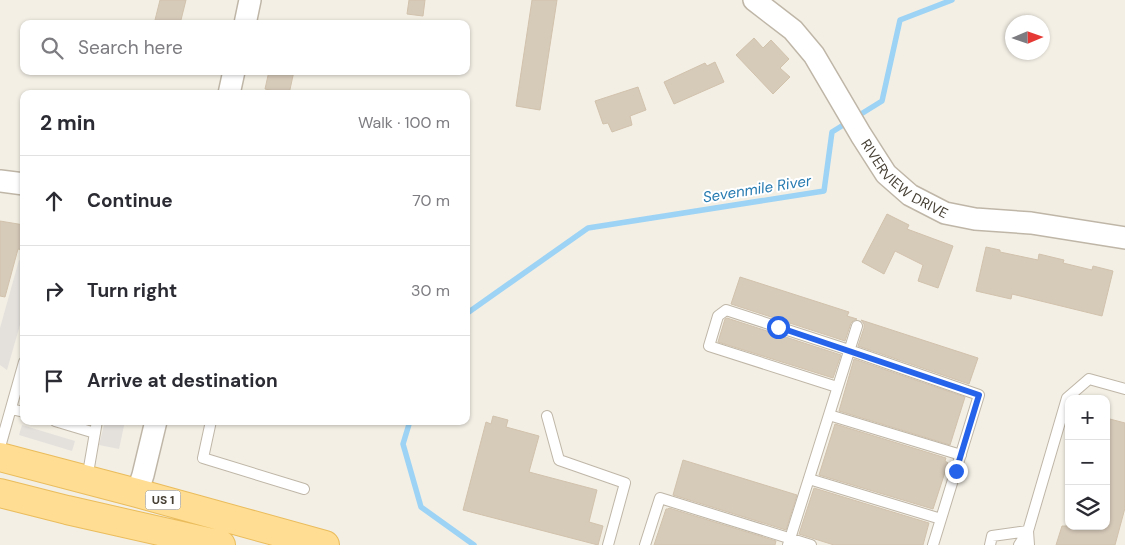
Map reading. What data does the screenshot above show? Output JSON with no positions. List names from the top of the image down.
{
  "streets": {
    "main road": ["US 1"],
    "street": ["RIVERVIEW DRIVE"]
  },
  "water": ["Sevenmile River"],
  "north": "right",
  "page": {
    "search": "Search here",
    "heading": ["2 min", "Walk · 100 m"],
    "list": [
      ["Continue", "70 m"],
      ["Turn right", "30 m"],
      "Arrive at destination"
    ],
    "map_buttons": ["+", "−"]
  }
}
